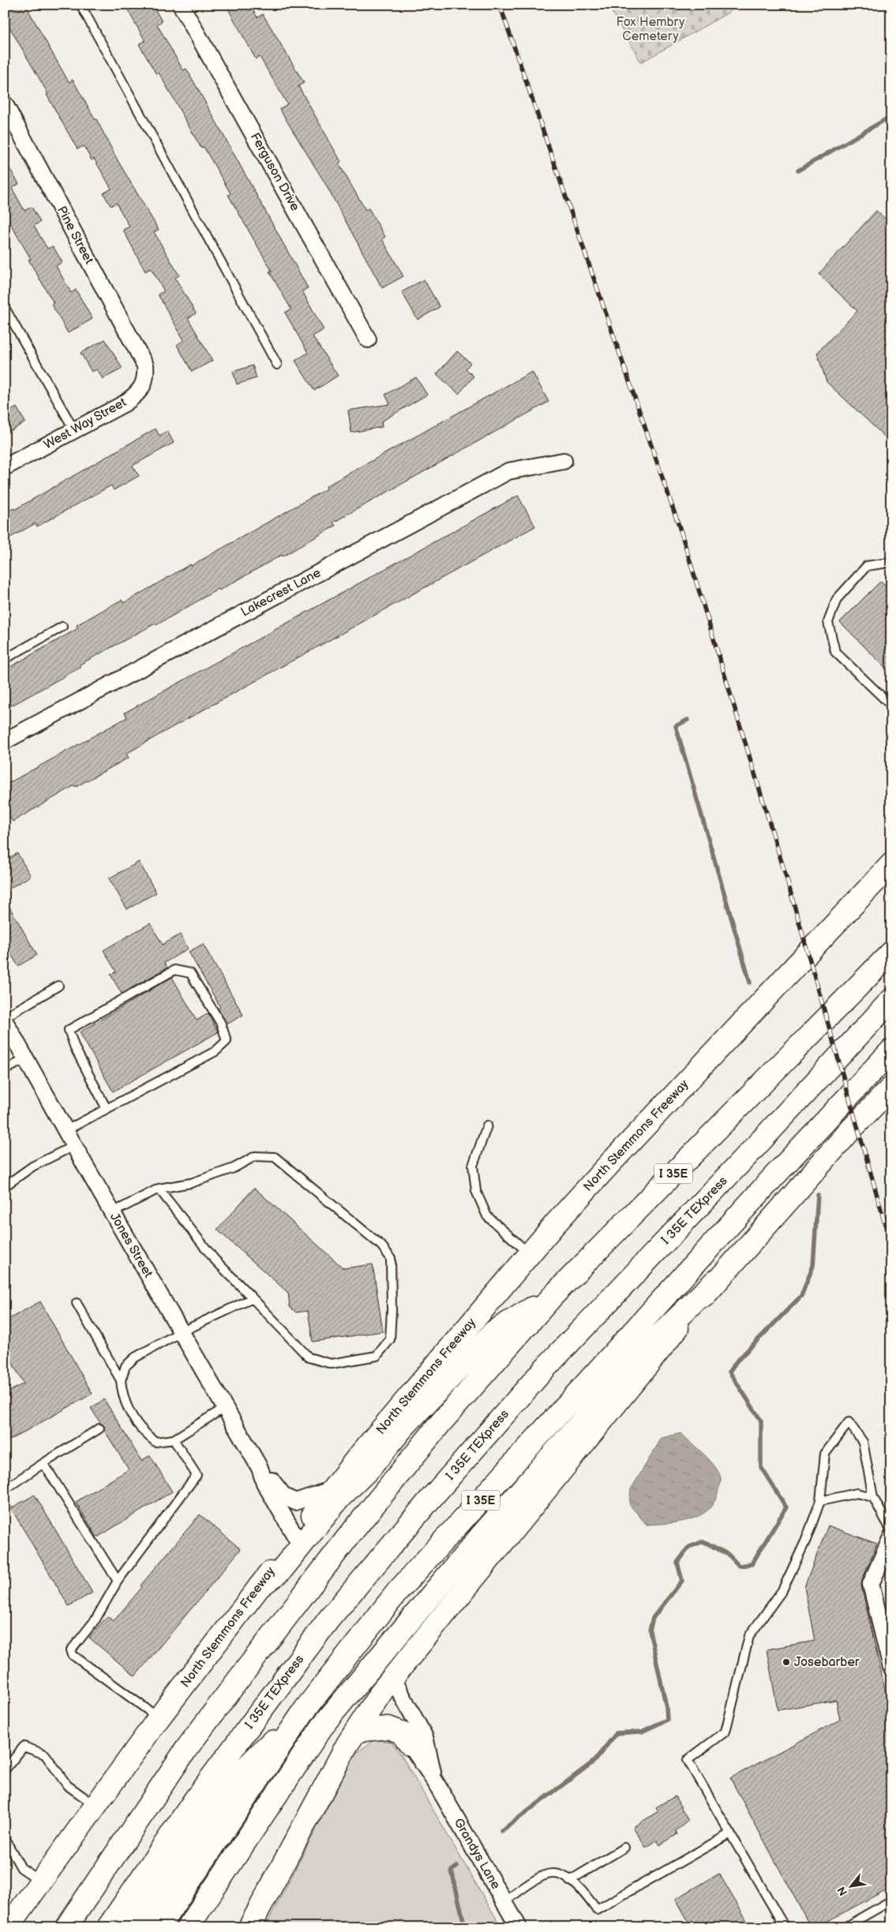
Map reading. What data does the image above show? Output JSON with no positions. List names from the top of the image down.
{
  "streets": {
    "main road": ["North Stemmons Freeway", "I 35E", "I 35E TEXpress"],
    "street": [
      "Ferguson Drive",
      "Pine Street",
      "West Way Street",
      "Lakecrest Lane",
      "Jones Street",
      "Grandys Lane"
    ]
  },
  "crossings": [
    ["Pine Street", "West Way Street"],
    ["North Stemmons Freeway", "Jones Street"]
  ],
  "parks": ["Fox Hembry Cemetery"],
  "places": ["Josebarber"],
  "north": "bottom left"
}
